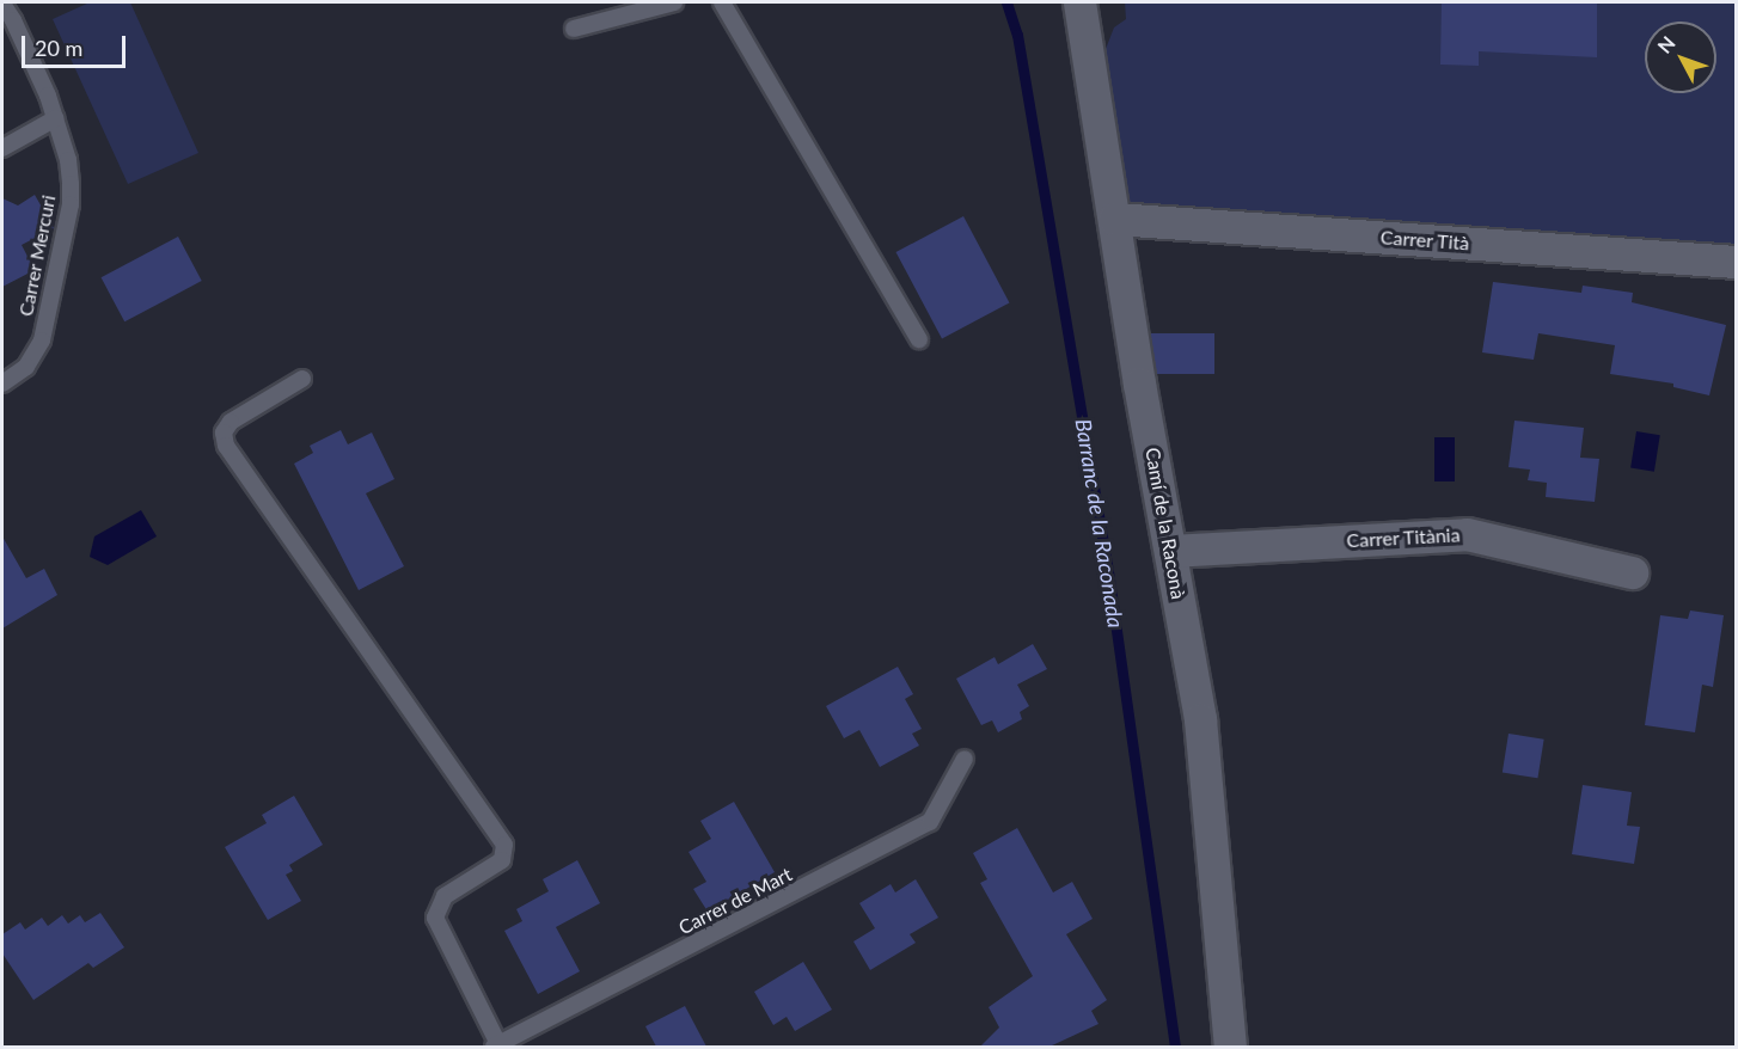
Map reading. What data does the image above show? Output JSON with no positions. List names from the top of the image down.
{
  "streets": {
    "street": ["Carrer Tità", "Camí de la Raconà", "Carrer Titània"],
    "lane": ["Carrer Mercuri", "Carrer de Mart"]
  },
  "crossings": [
    ["Carrer Tità", "Camí de la Raconà"],
    ["Camí de la Raconà", "Carrer Titània"]
  ],
  "water": ["Barranc de la Raconada"],
  "scale_bar": "20 m",
  "north": "top left"
}
